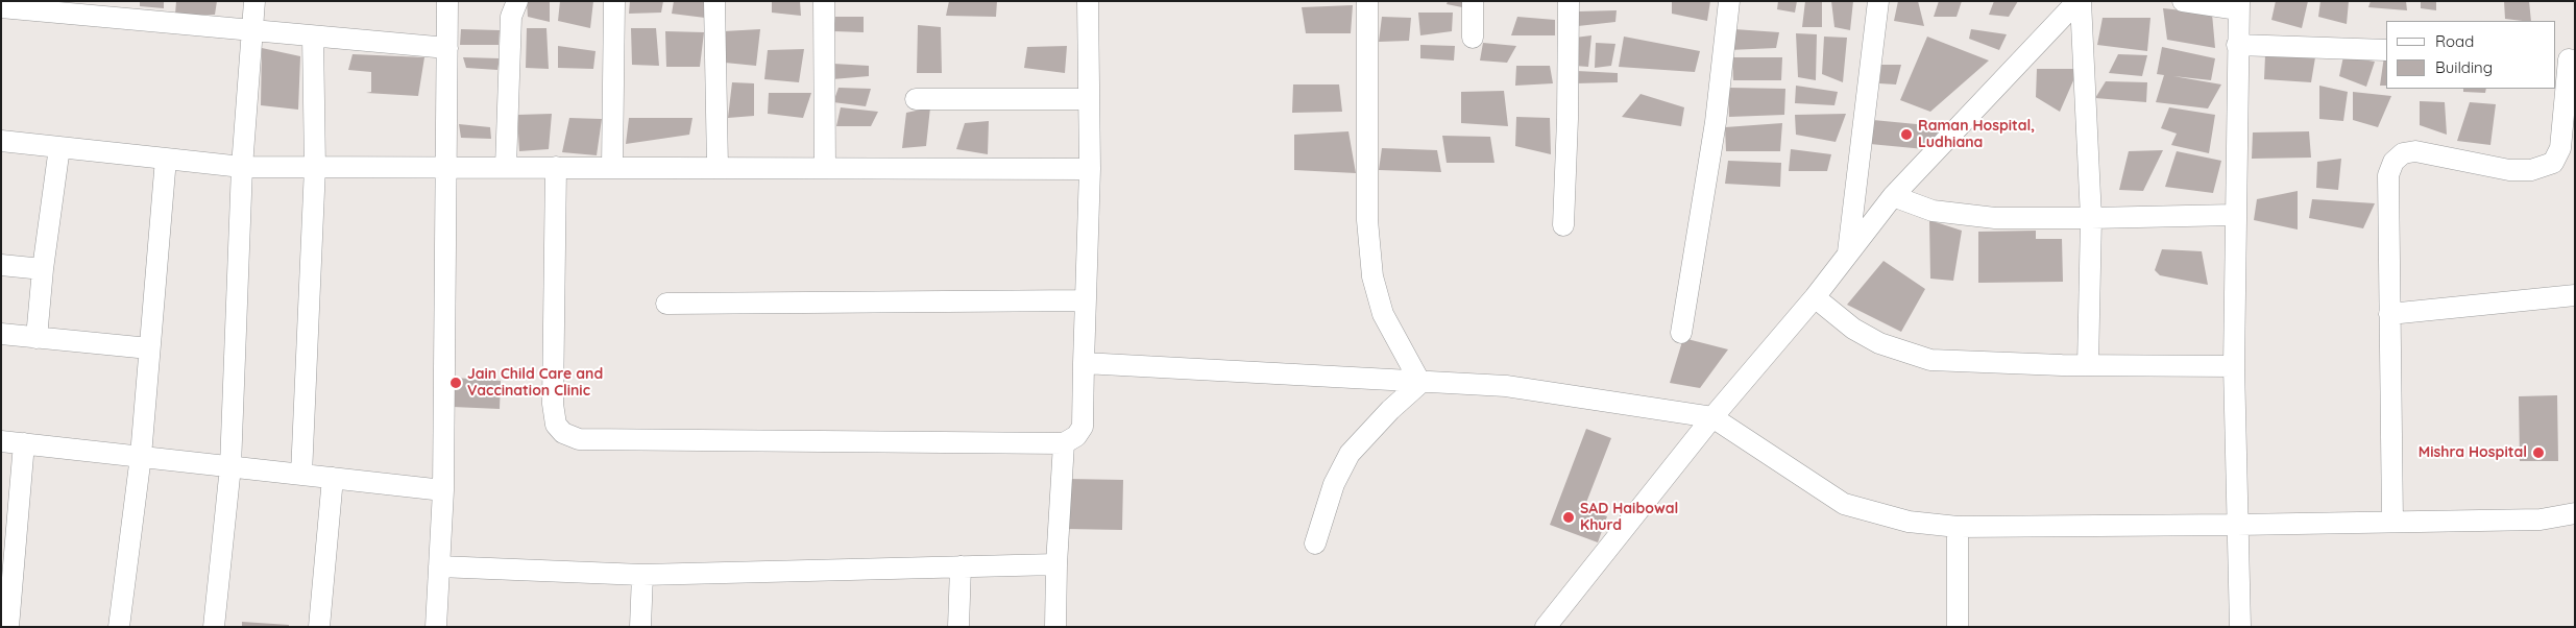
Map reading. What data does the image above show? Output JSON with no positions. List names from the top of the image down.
{
  "places": [
    "Raman Hospital, Ludhiana",
    "Jain Child Care and Vaccination Clinic",
    "Mishra Hospital",
    "SAD Haibowal Khurd"
  ],
  "legend": ["Road", "Building"]
}
